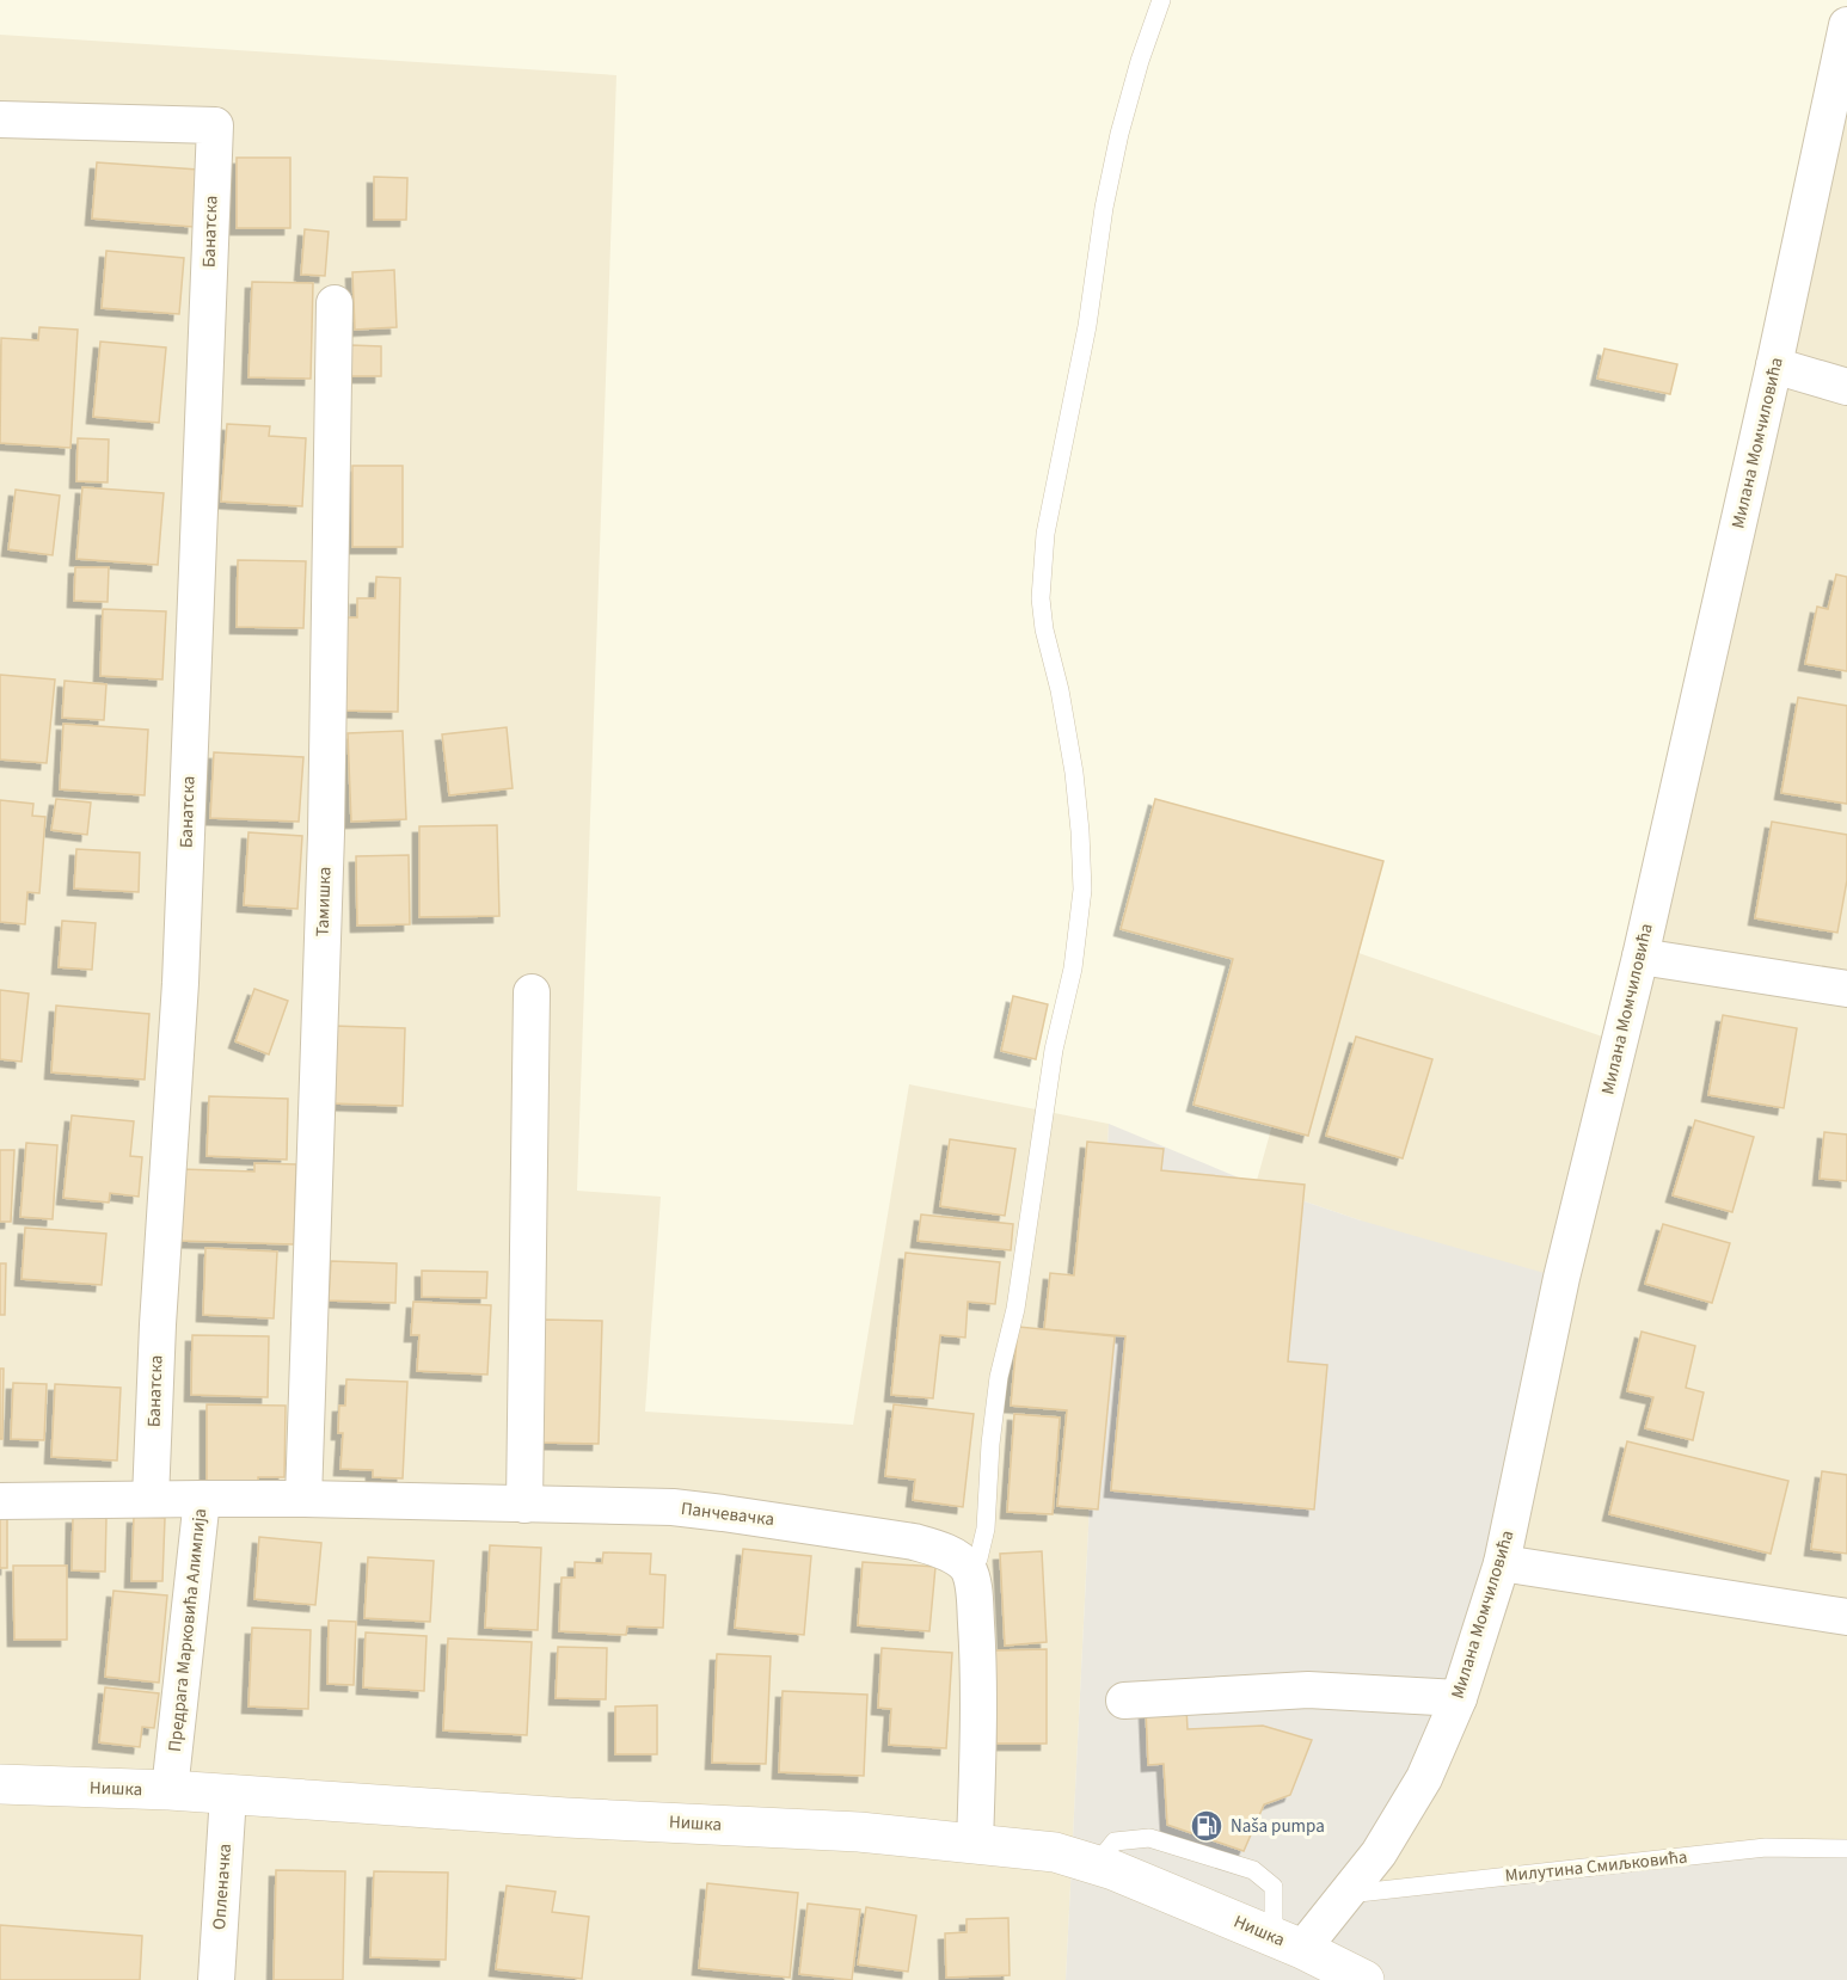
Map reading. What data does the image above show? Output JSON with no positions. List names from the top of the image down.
{
  "streets": {
    "main road": ["Нишка"],
    "street": [
      "Банатска",
      "Милана Момчиловића",
      "Тамишка",
      "Панчевачка",
      "Предрага Марковића Алимпија",
      "Опленачка"
    ],
    "lane": ["Милутина Смиљковића"]
  },
  "crossings": [
    ["Банатска", "Предрага Марковића Алимпија"],
    ["Милана Момчиловића", "Нишка"],
    ["Милана Момчиловића", "Милутина Смиљковића"],
    ["Тамишка", "Панчевачка"],
    ["Панчевачка", "Предрага Марковића Алимпија"],
    ["Предрага Марковића Алимпија", "Нишка"],
    ["Нишка", "Опленачка"]
  ],
  "places": {
    "fuel station": ["Naša pumpa"]
  }
}
